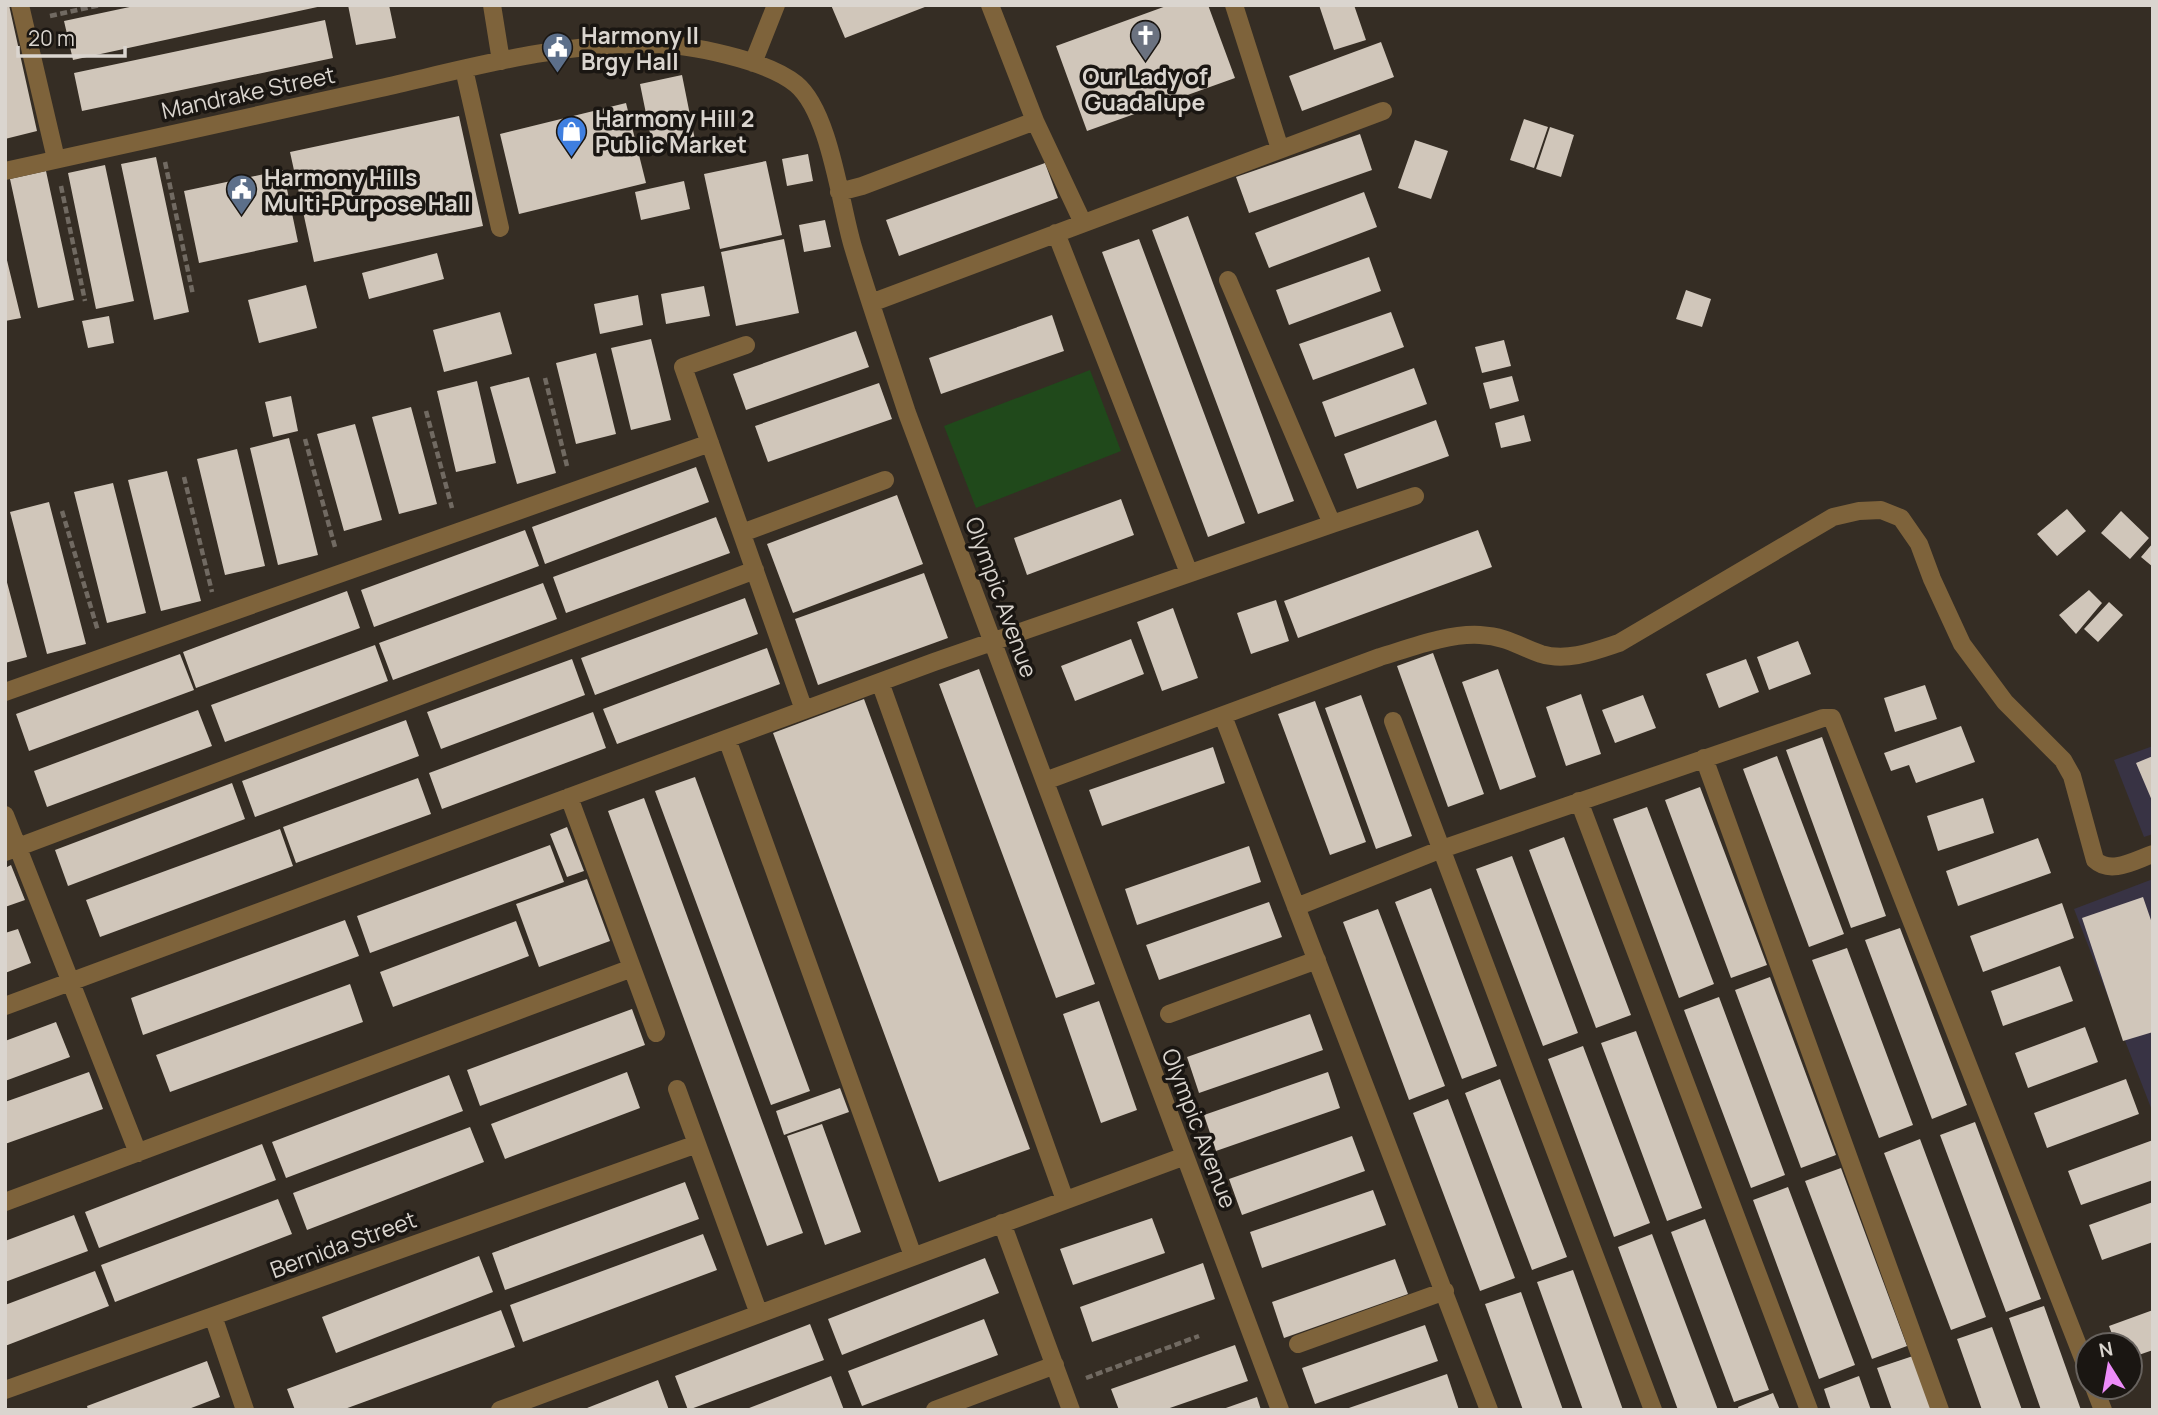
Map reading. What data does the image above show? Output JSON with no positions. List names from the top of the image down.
{
  "streets": {
    "street": ["Mandrake Street", "Olympic Avenue", "Bernida Street"]
  },
  "crossings": [
    ["Mandrake Street", "Olympic Avenue"]
  ],
  "places": {
    "church": ["Our Lady of Guadalupe"],
    "public building": ["Harmony II Brgy Hall", "Harmony Hills Multi-Purpose Hall"],
    "shop": ["Harmony Hill 2 Public Market"]
  },
  "scale_bar": "20 m",
  "north": "top"
}
